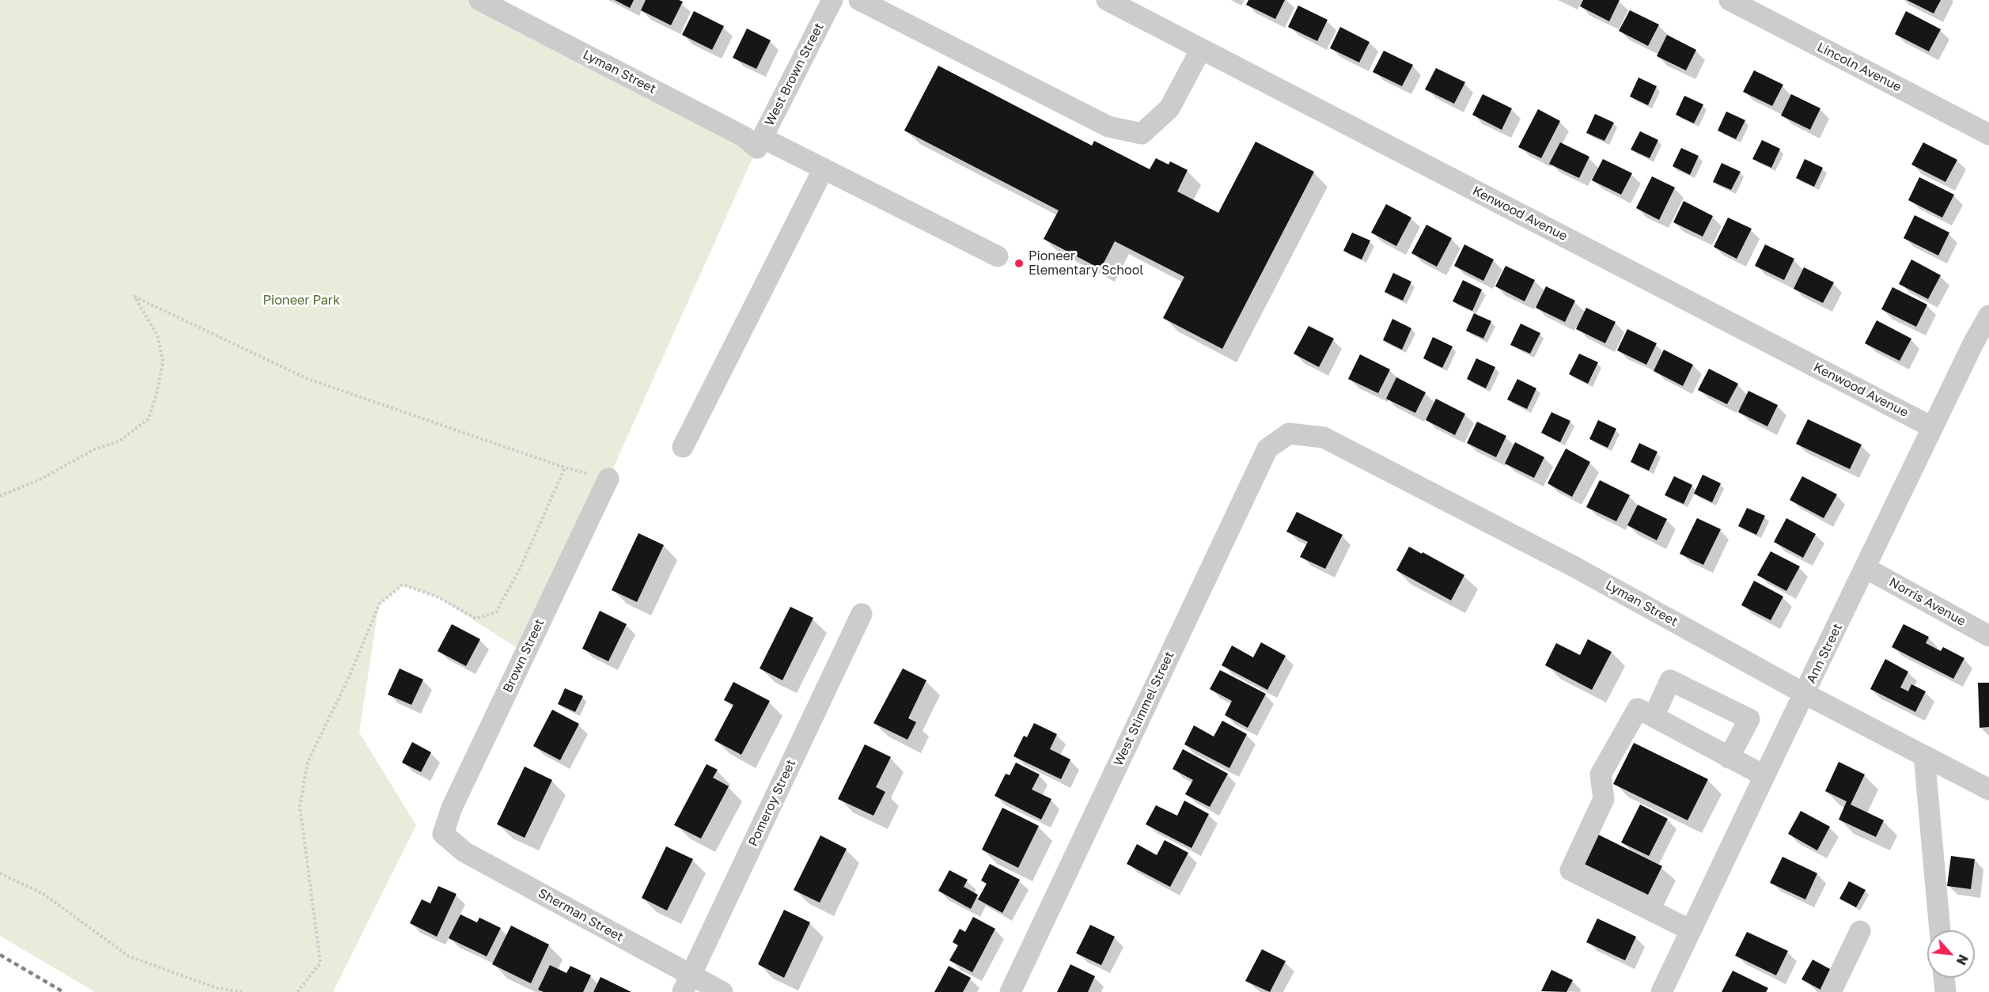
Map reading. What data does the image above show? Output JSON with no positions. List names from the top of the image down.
{
  "streets": {
    "street": [
      "Lincoln Avenue",
      "Lyman Street",
      "West Brown Street",
      "Kenwood Avenue",
      "Norris Avenue",
      "Ann Street",
      "Brown Street",
      "West Stimmel Street",
      "Pomeroy Street",
      "Sherman Street"
    ]
  },
  "crossings": [
    ["Lyman Street", "West Brown Street"],
    ["Lyman Street", "Ann Street"],
    ["Lyman Street", "West Stimmel Street"],
    ["Kenwood Avenue", "Ann Street"],
    ["Norris Avenue", "Ann Street"],
    ["Brown Street", "Sherman Street"],
    ["Pomeroy Street", "Sherman Street"]
  ],
  "parks": ["Pioneer Park"],
  "places": ["Pioneer Elementary School"],
  "north": "bottom right"
}
